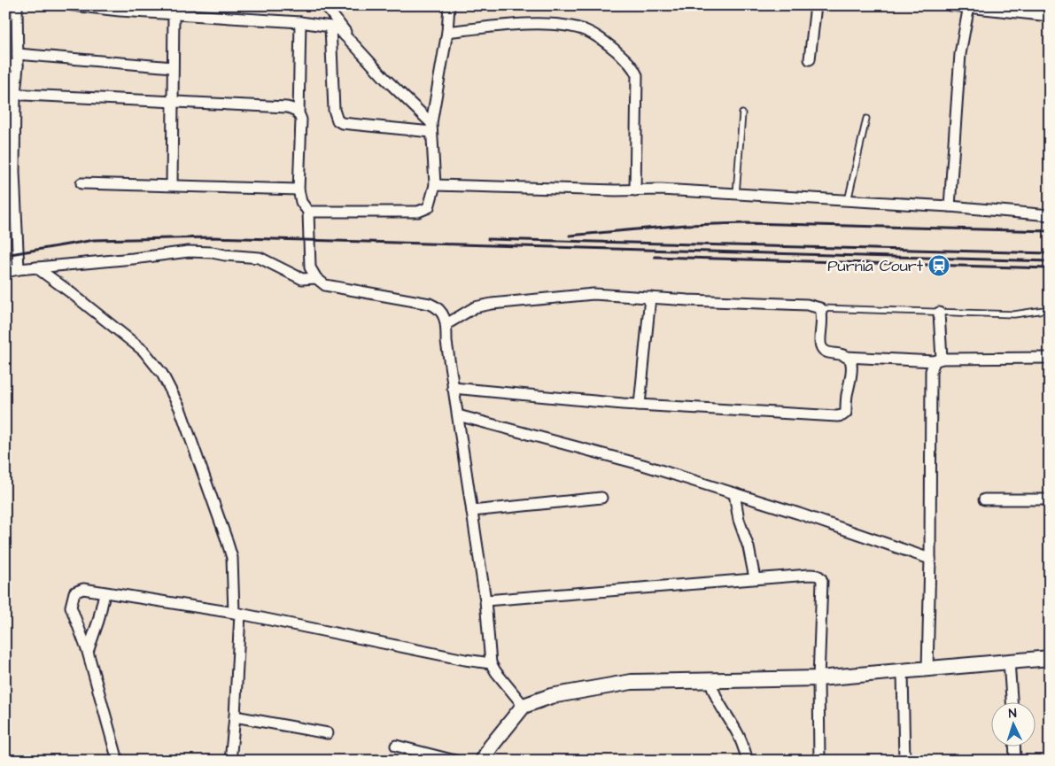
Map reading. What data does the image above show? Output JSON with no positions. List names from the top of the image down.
{
  "places": {
    "station": ["Purnia Court"]
  },
  "north": "top"
}
